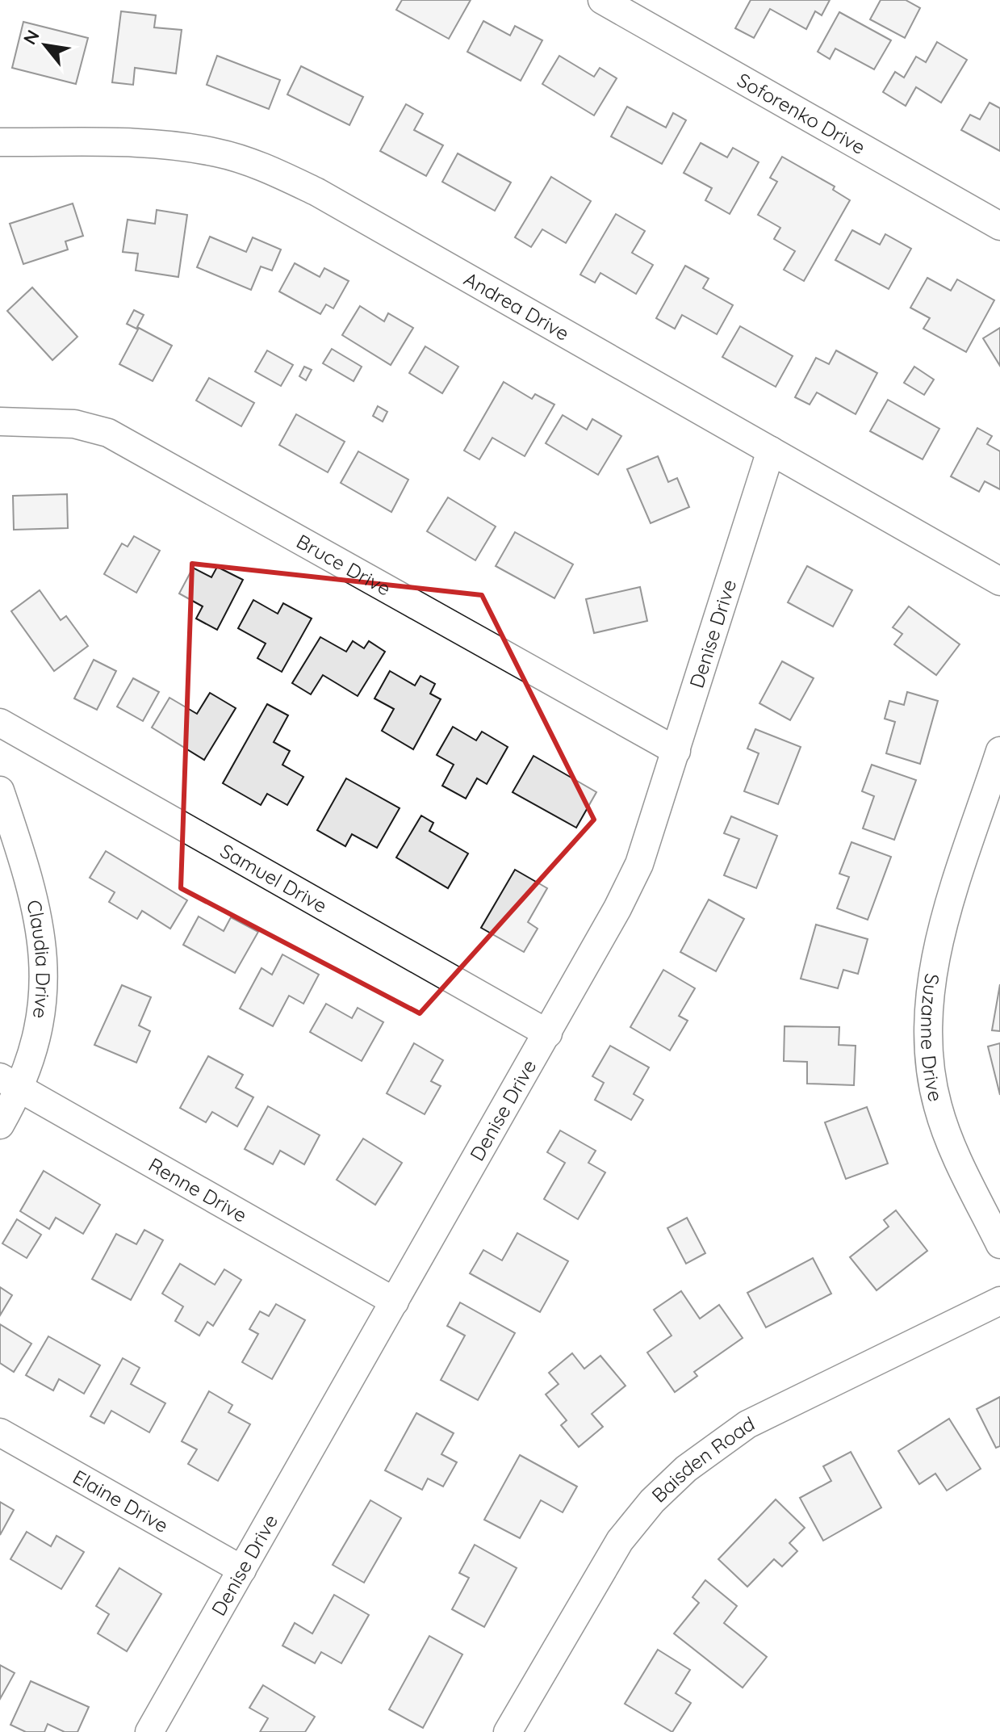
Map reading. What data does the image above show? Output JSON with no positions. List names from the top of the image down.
{
  "streets": {
    "street": [
      "Soforenko Drive",
      "Andrea Drive",
      "Bruce Drive",
      "Denise Drive",
      "Samuel Drive",
      "Claudia Drive",
      "Suzanne Drive",
      "Renne Drive",
      "Baisden Road",
      "Elaine Drive"
    ]
  },
  "crossings": [
    ["Andrea Drive", "Denise Drive"],
    ["Bruce Drive", "Denise Drive"],
    ["Denise Drive", "Samuel Drive"],
    ["Denise Drive", "Renne Drive"],
    ["Denise Drive", "Elaine Drive"],
    ["Claudia Drive", "Renne Drive"]
  ],
  "north": "top left"
}
